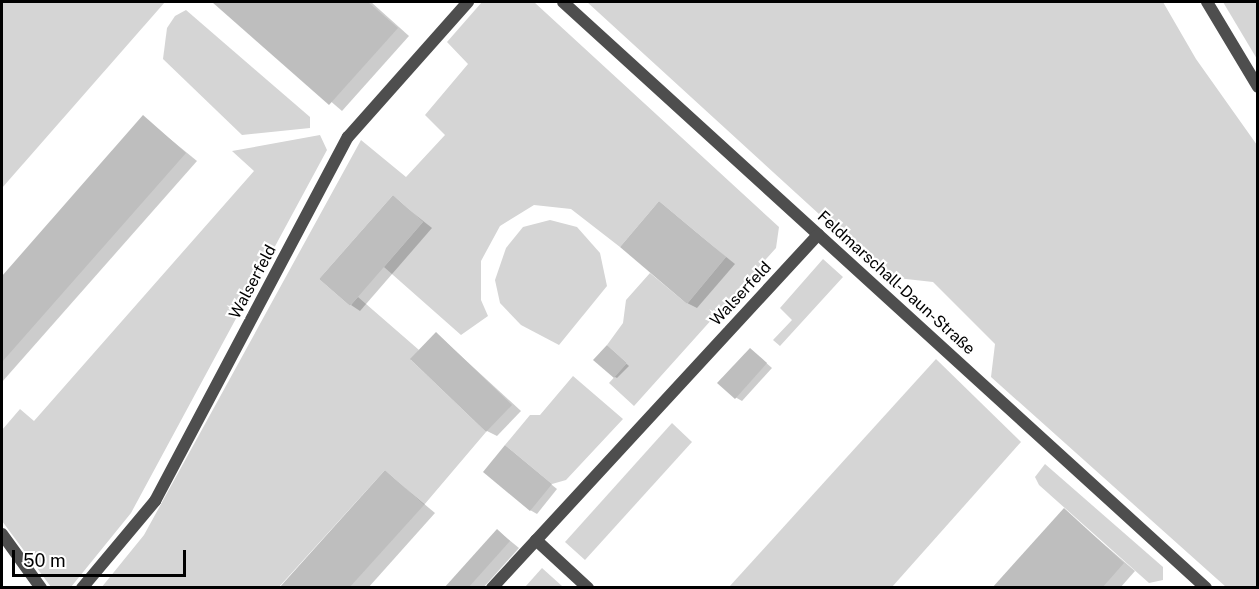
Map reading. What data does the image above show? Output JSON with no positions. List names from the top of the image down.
{
  "streets": {
    "street": ["Walserfeld", "Feldmarschall-Daun-Straße"]
  },
  "crossings": [
    ["Walserfeld", "Feldmarschall-Daun-Straße"]
  ],
  "scale_bar": "50 m"
}
